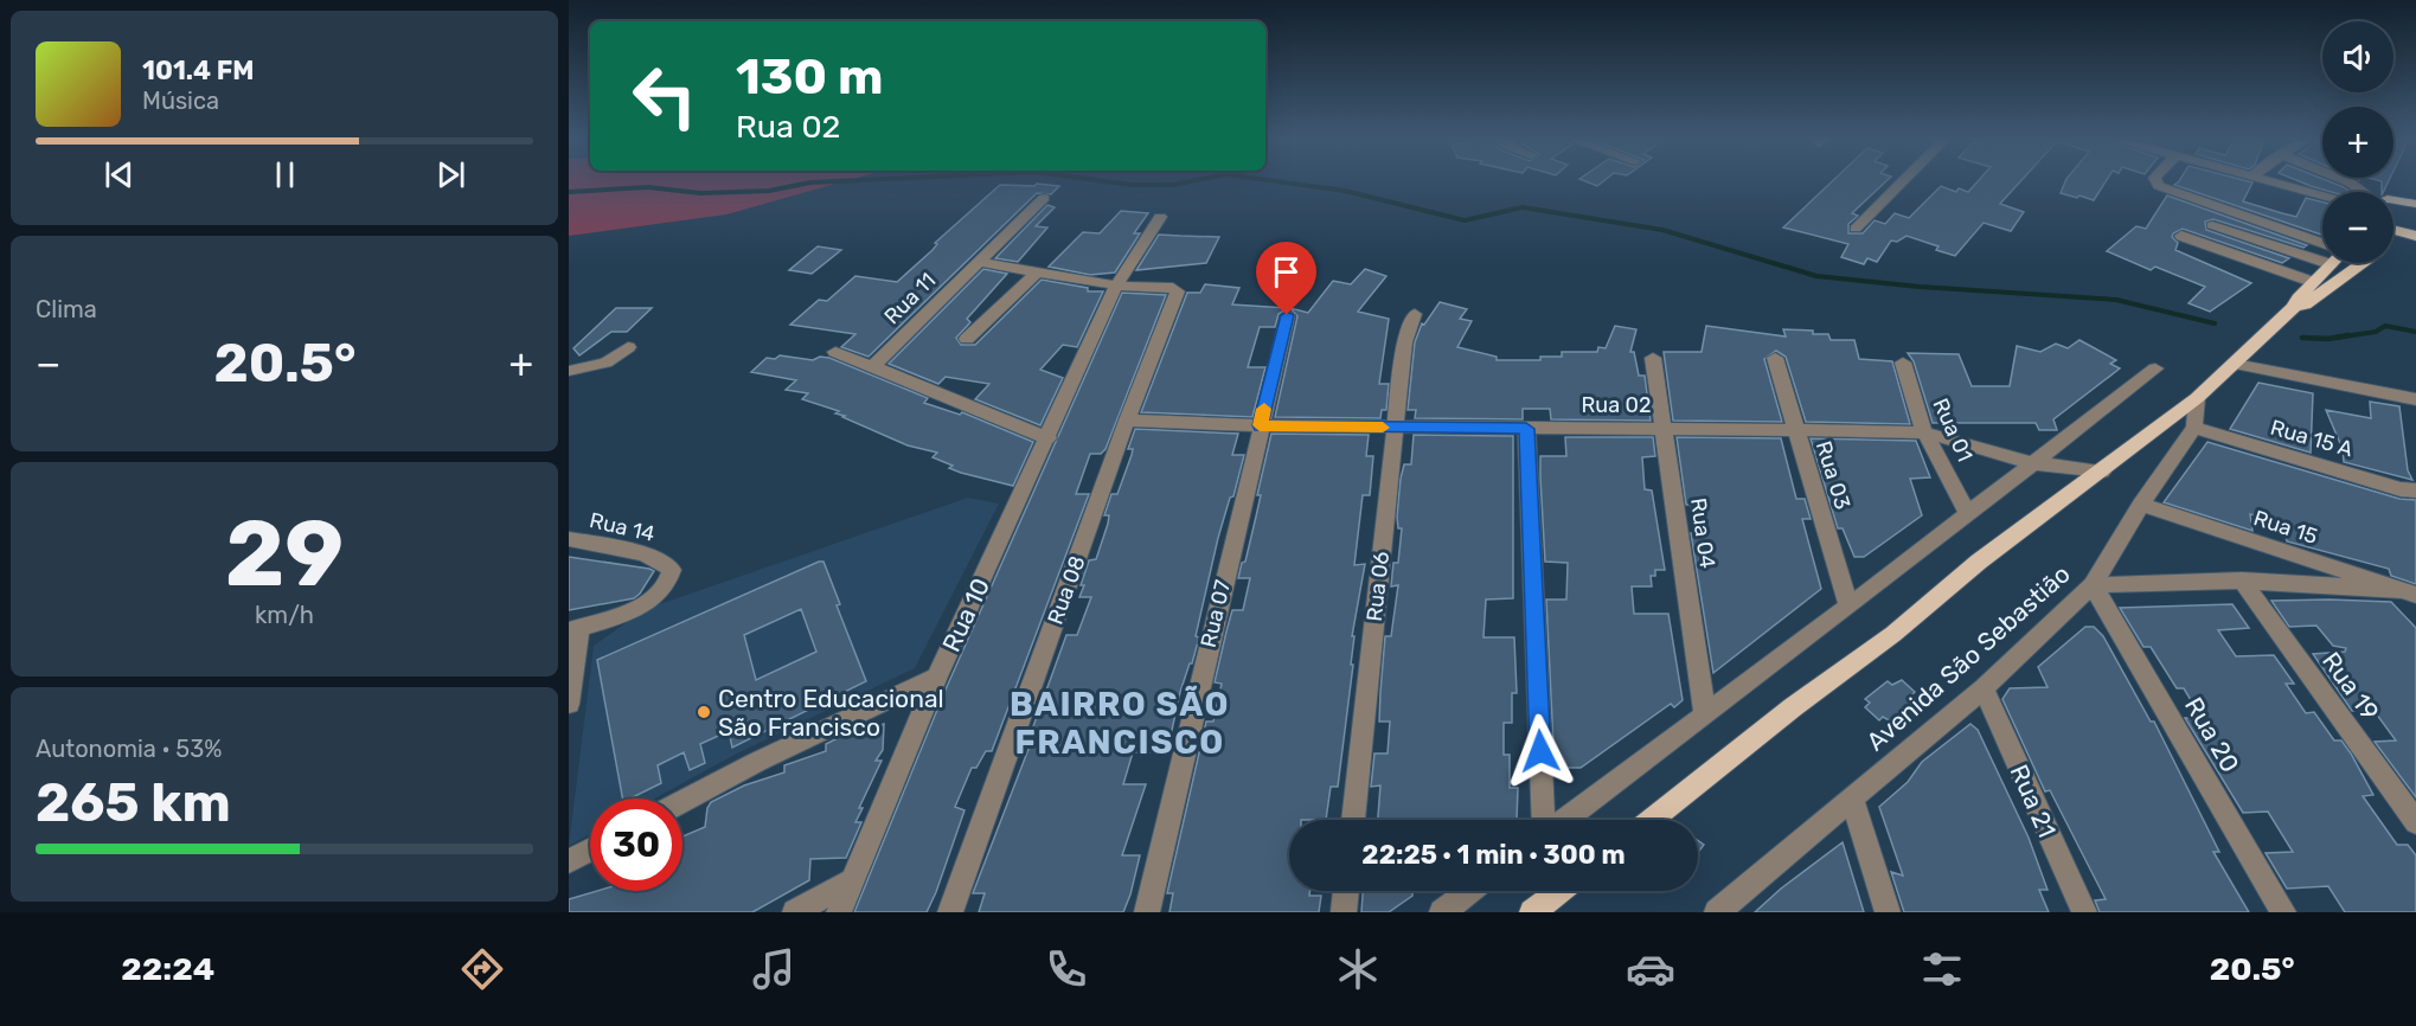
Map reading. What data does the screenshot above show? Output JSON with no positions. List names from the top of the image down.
{
  "streets": {
    "street": [
      "Rua 11",
      "Rua 02",
      "Rua 01",
      "Rua 15 A",
      "Rua 03",
      "Rua 14",
      "Rua 15",
      "Rua 04",
      "Rua 06",
      "Rua 08",
      "Rua 07",
      "Rua 10",
      "Avenida São Sebastião",
      "Rua 19",
      "Rua 20",
      "Rua 21"
    ]
  },
  "crossings": [
    ["Rua 02", "Rua 01"],
    ["Rua 02", "Rua 03"],
    ["Rua 02", "Rua 04"],
    ["Rua 02", "Rua 06"],
    ["Rua 02", "Rua 08"],
    ["Rua 02", "Rua 07"],
    ["Rua 15 A", "Avenida São Sebastião"],
    ["Rua 15", "Avenida São Sebastião"],
    ["Rua 08", "Rua 10"],
    ["Avenida São Sebastião", "Rua 20"],
    ["Avenida São Sebastião", "Rua 21"]
  ],
  "districts": ["BAIRRO SÃO FRANCISCO"],
  "places": ["Centro Educacional São Francisco"],
  "page": {
    "map_buttons": ["+", "−"],
    "turn": ["130 m", "Rua 02"],
    "song": ["101.4 FM", "Música"],
    "tile": [
      "Clima",
      ["29", "km/h"],
      ["Autonomia · 53%", "265 km"]
    ],
    "heat": ["−", "20.5°", "+"],
    "limit": "30",
    "trip": "22:25 · 1 min · 300 m",
    "tabs": ["22:24", "20.5°"]
  }
}
